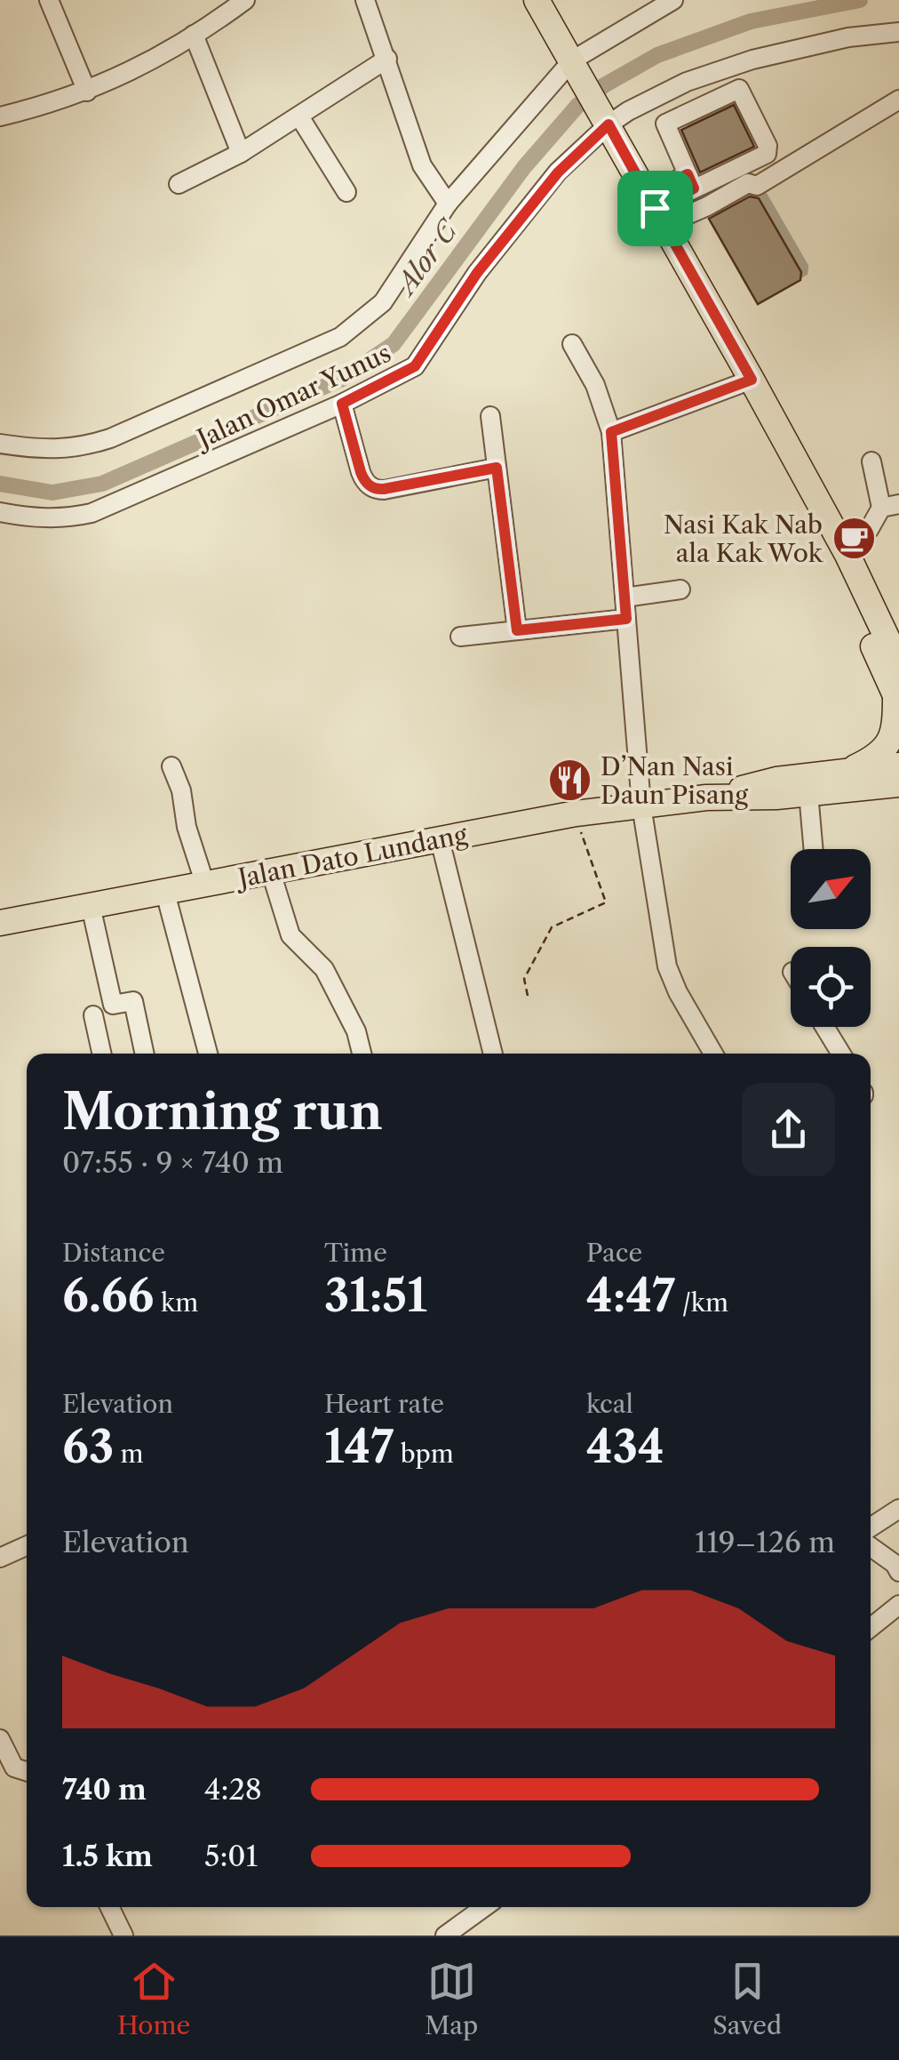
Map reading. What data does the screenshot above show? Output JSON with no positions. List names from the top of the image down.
{
  "streets": {
    "main road": ["Jalan Dato Lundang"],
    "street": ["Jalan Omar Yunus"]
  },
  "water": ["Alor C"],
  "places": {
    "cafe": ["Nasi Kak Nab ala Kak Wok"],
    "restaurant": ["D’Nan Nasi Daun Pisang"]
  },
  "north": "top right",
  "page": {
    "heading": ["Morning run", "07:55 · 9 × 740 m"],
    "stats": [
      ["Distance", "6.66 km"],
      ["Time", "31:51"],
      ["Pace", "4:47 /km"],
      ["Elevation", "63 m"],
      ["Heart rate", "147 bpm"],
      ["kcal", "434"]
    ],
    "chart": ["Elevation", "119–126 m"],
    "list": [
      {
        "name": "740 m",
        "note": "4:28"
      },
      {
        "name": "1.5 km",
        "note": "5:01"
      }
    ],
    "tabs": ["Home", "Map", "Saved"]
  }
}
